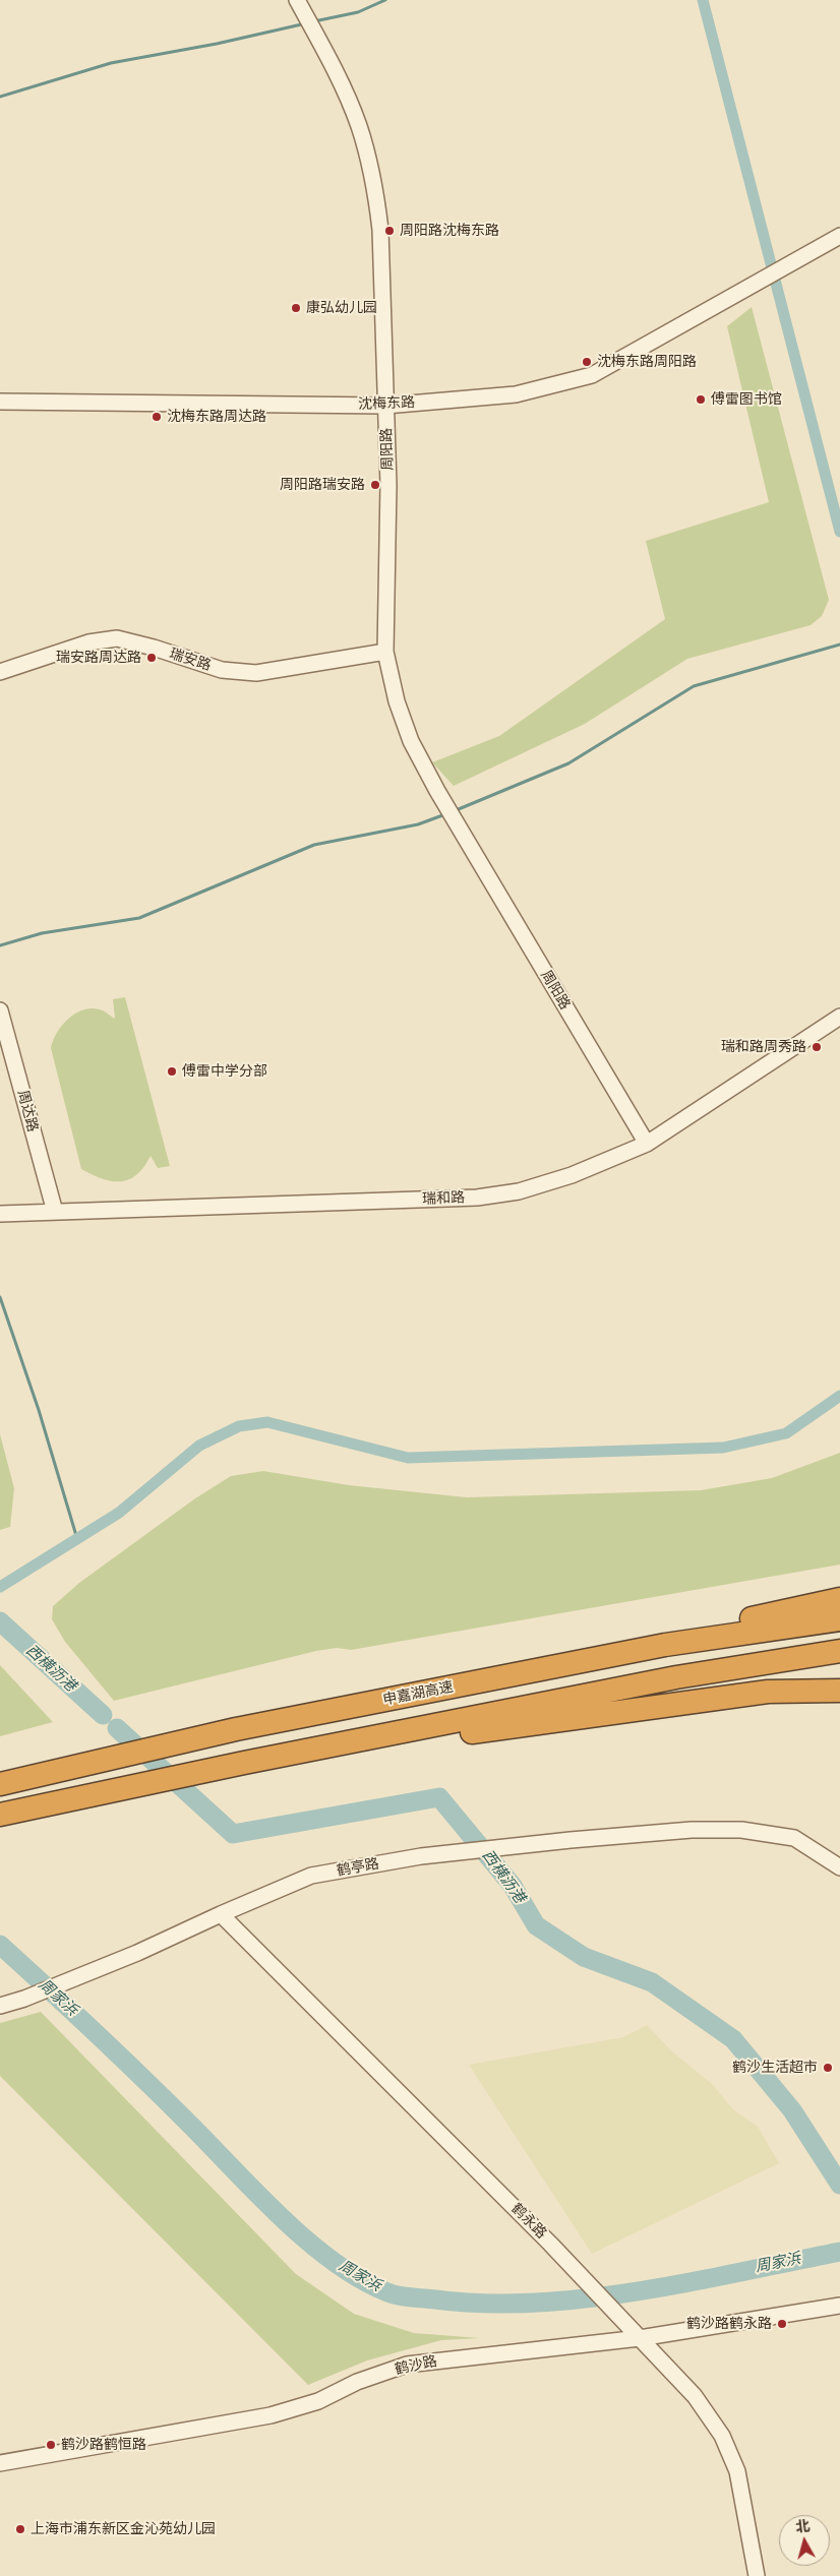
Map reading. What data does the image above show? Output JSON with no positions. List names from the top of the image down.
{
  "streets": {
    "highway": ["申嘉湖高速"],
    "street": [
      "沈梅东路",
      "周阳路",
      "瑞安路",
      "周达路",
      "瑞和路",
      "鹤亭路",
      "鹤永路",
      "鹤沙路"
    ]
  },
  "crossings": [
    ["沈梅东路", "周阳路"],
    ["周阳路", "瑞安路"],
    ["周阳路", "瑞和路"],
    ["周达路", "瑞和路"],
    ["鹤亭路", "鹤永路"],
    ["鹤永路", "鹤沙路"]
  ],
  "water": ["西横沥港", "周家浜"],
  "places": [
    "周阳路沈梅东路",
    "康弘幼儿园",
    "沈梅东路周阳路",
    "傅雷图书馆",
    "沈梅东路周达路",
    "周阳路瑞安路",
    "瑞安路周达路",
    "瑞和路周秀路",
    "傅雷中学分部",
    "鹤沙生活超市",
    "鹤沙路鹤永路",
    "鹤沙路鹤恒路",
    "上海市浦东新区金沁苑幼儿园"
  ],
  "north": "top"
}
